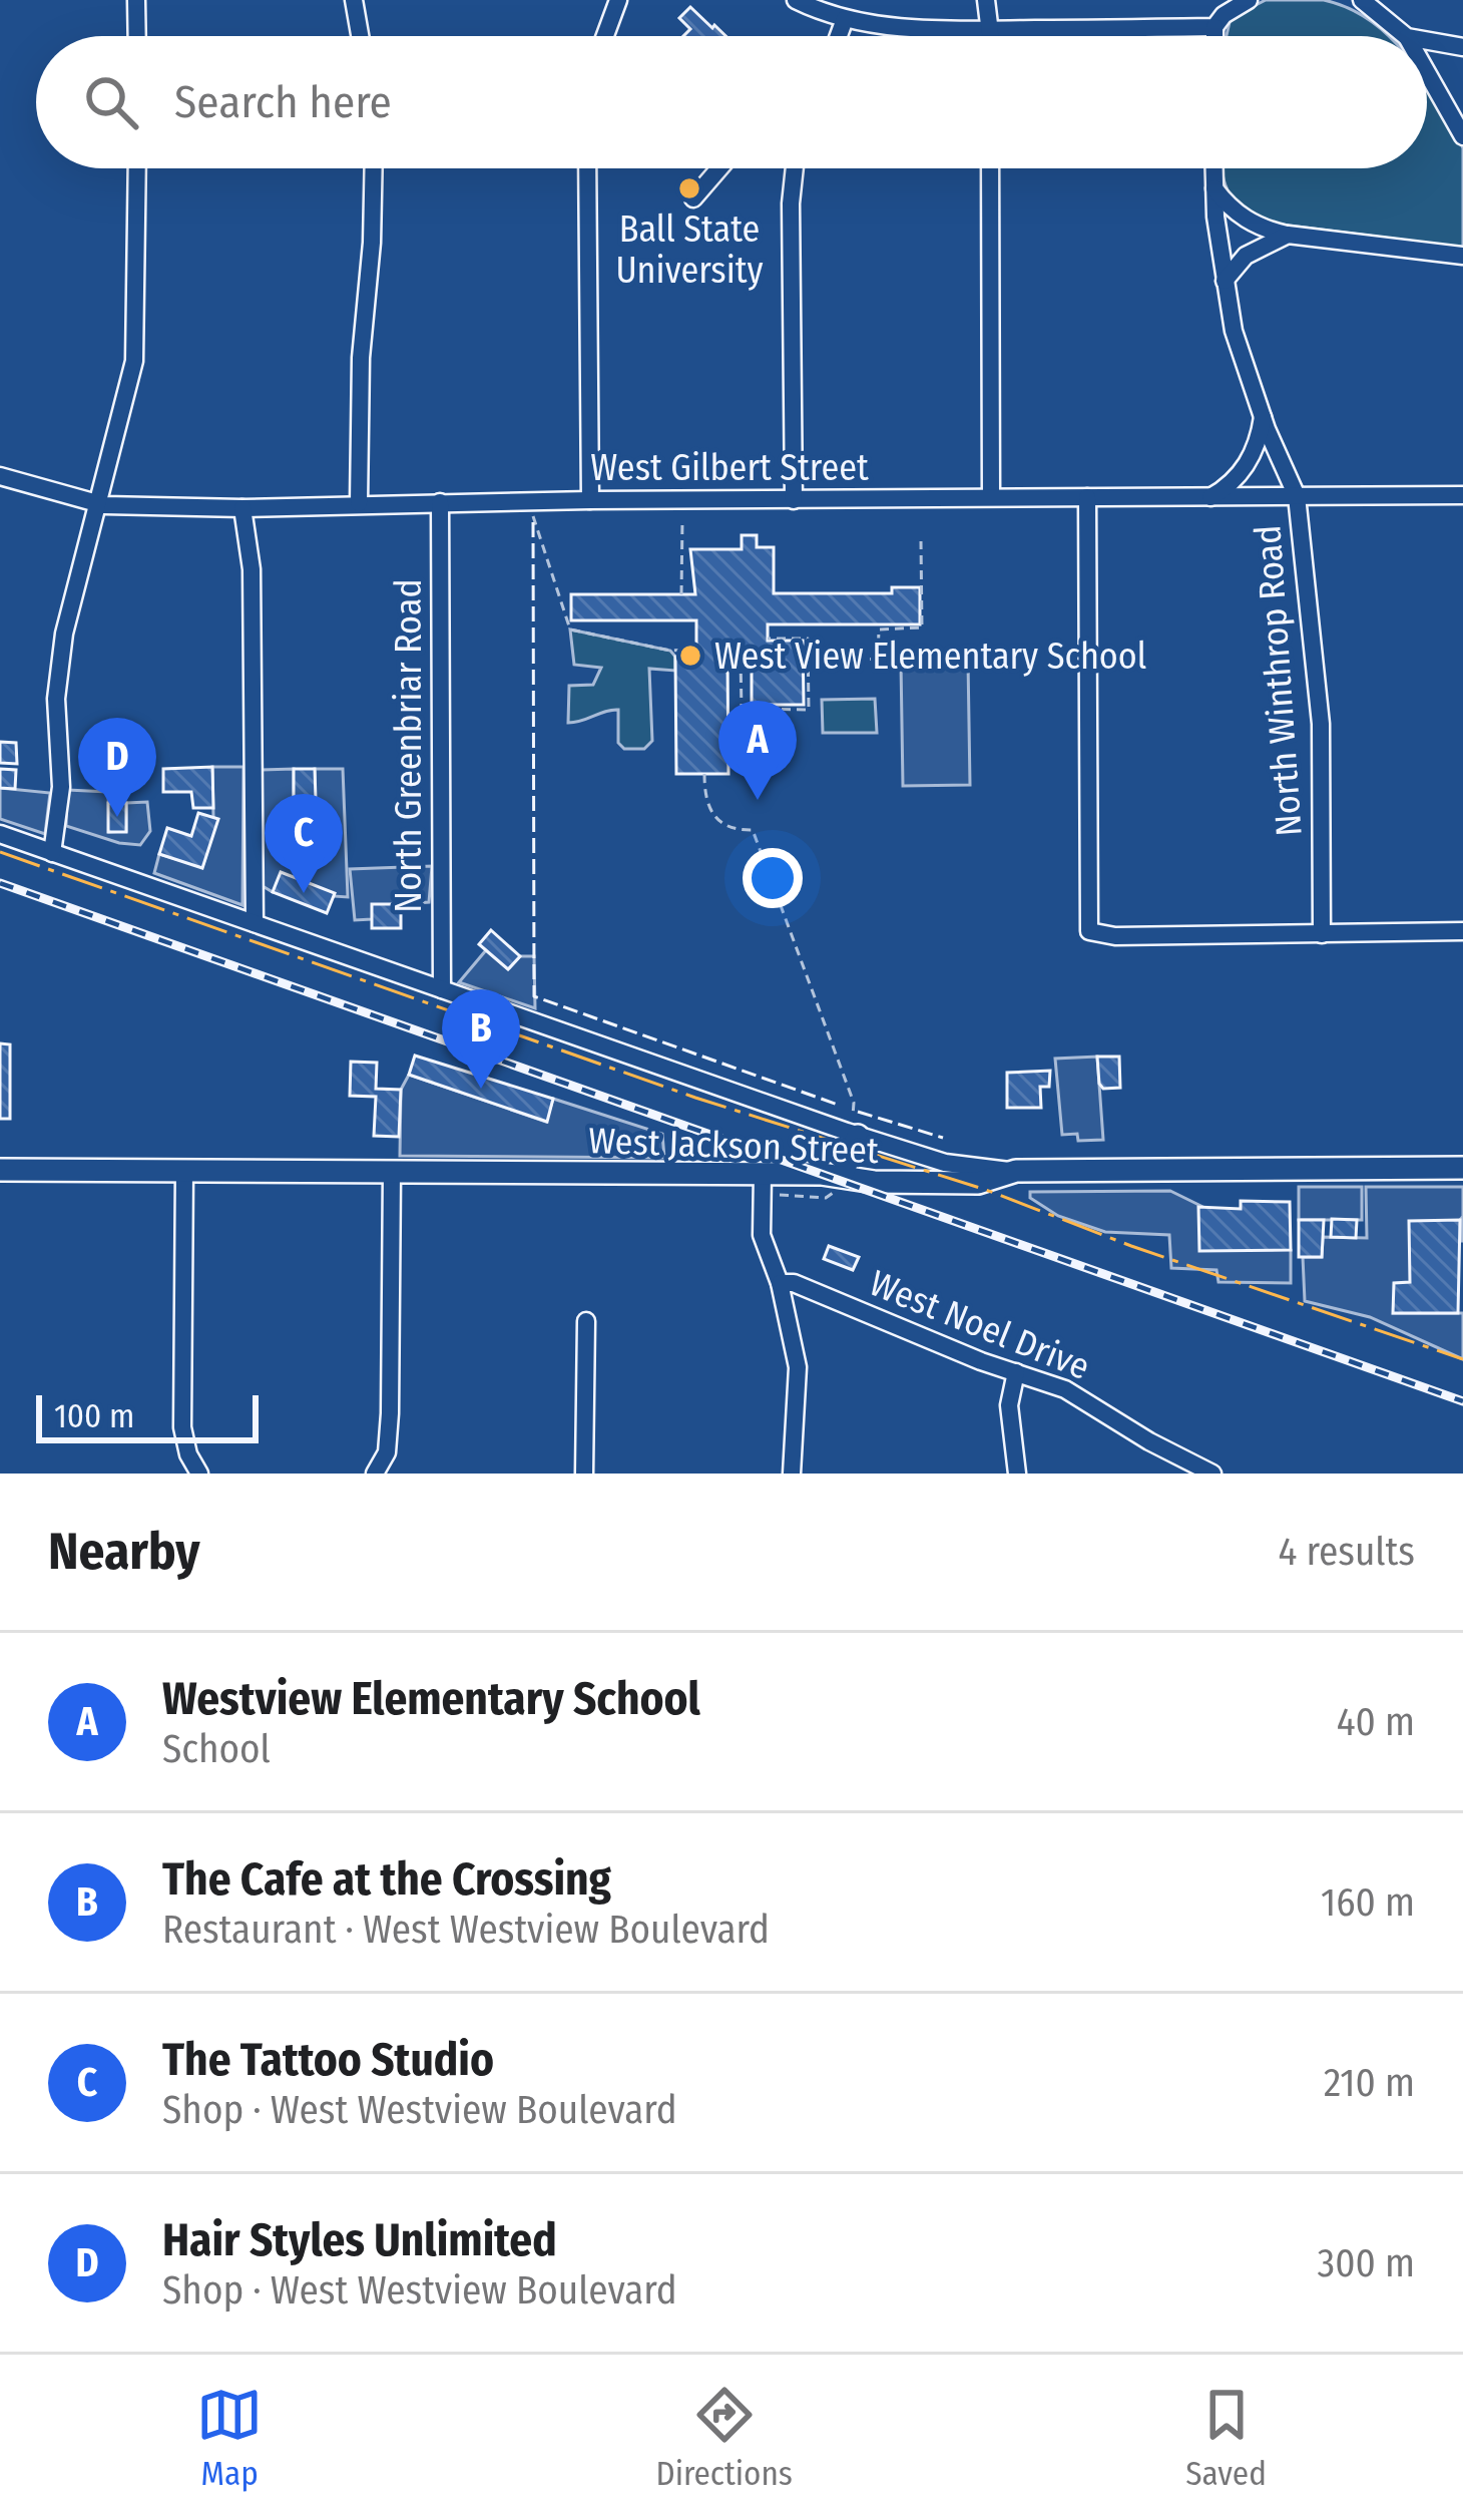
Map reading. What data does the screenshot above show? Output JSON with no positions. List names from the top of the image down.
{
  "streets": {
    "main road": ["West Jackson Street"],
    "street": [
      "West Gilbert Street",
      "North Winthrop Road",
      "North Greenbriar Road",
      "West Noel Drive"
    ]
  },
  "crossings": [
    ["West Gilbert Street", "North Winthrop Road"],
    ["West Gilbert Street", "North Greenbriar Road"]
  ],
  "places": ["Ball State University", "West View Elementary School"],
  "scale_bar": "100 m",
  "page": {
    "search": "Search here",
    "pins": [
      "A",
      "D",
      "C",
      "B"
    ],
    "scale": "100 m",
    "heading": ["Nearby", "4 results"],
    "list": [
      {
        "mark": "A",
        "name": "Westview Elementary School",
        "note": "School",
        "value": "40 m"
      },
      {
        "mark": "B",
        "name": "The Cafe at the Crossing",
        "note": "Restaurant · West Westview Boulevard",
        "value": "160 m"
      },
      {
        "mark": "C",
        "name": "The Tattoo Studio",
        "note": "Shop · West Westview Boulevard",
        "value": "210 m"
      },
      {
        "mark": "D",
        "name": "Hair Styles Unlimited",
        "note": "Shop · West Westview Boulevard",
        "value": "300 m"
      }
    ],
    "nav": ["Map", "Directions", "Saved"]
  }
}
